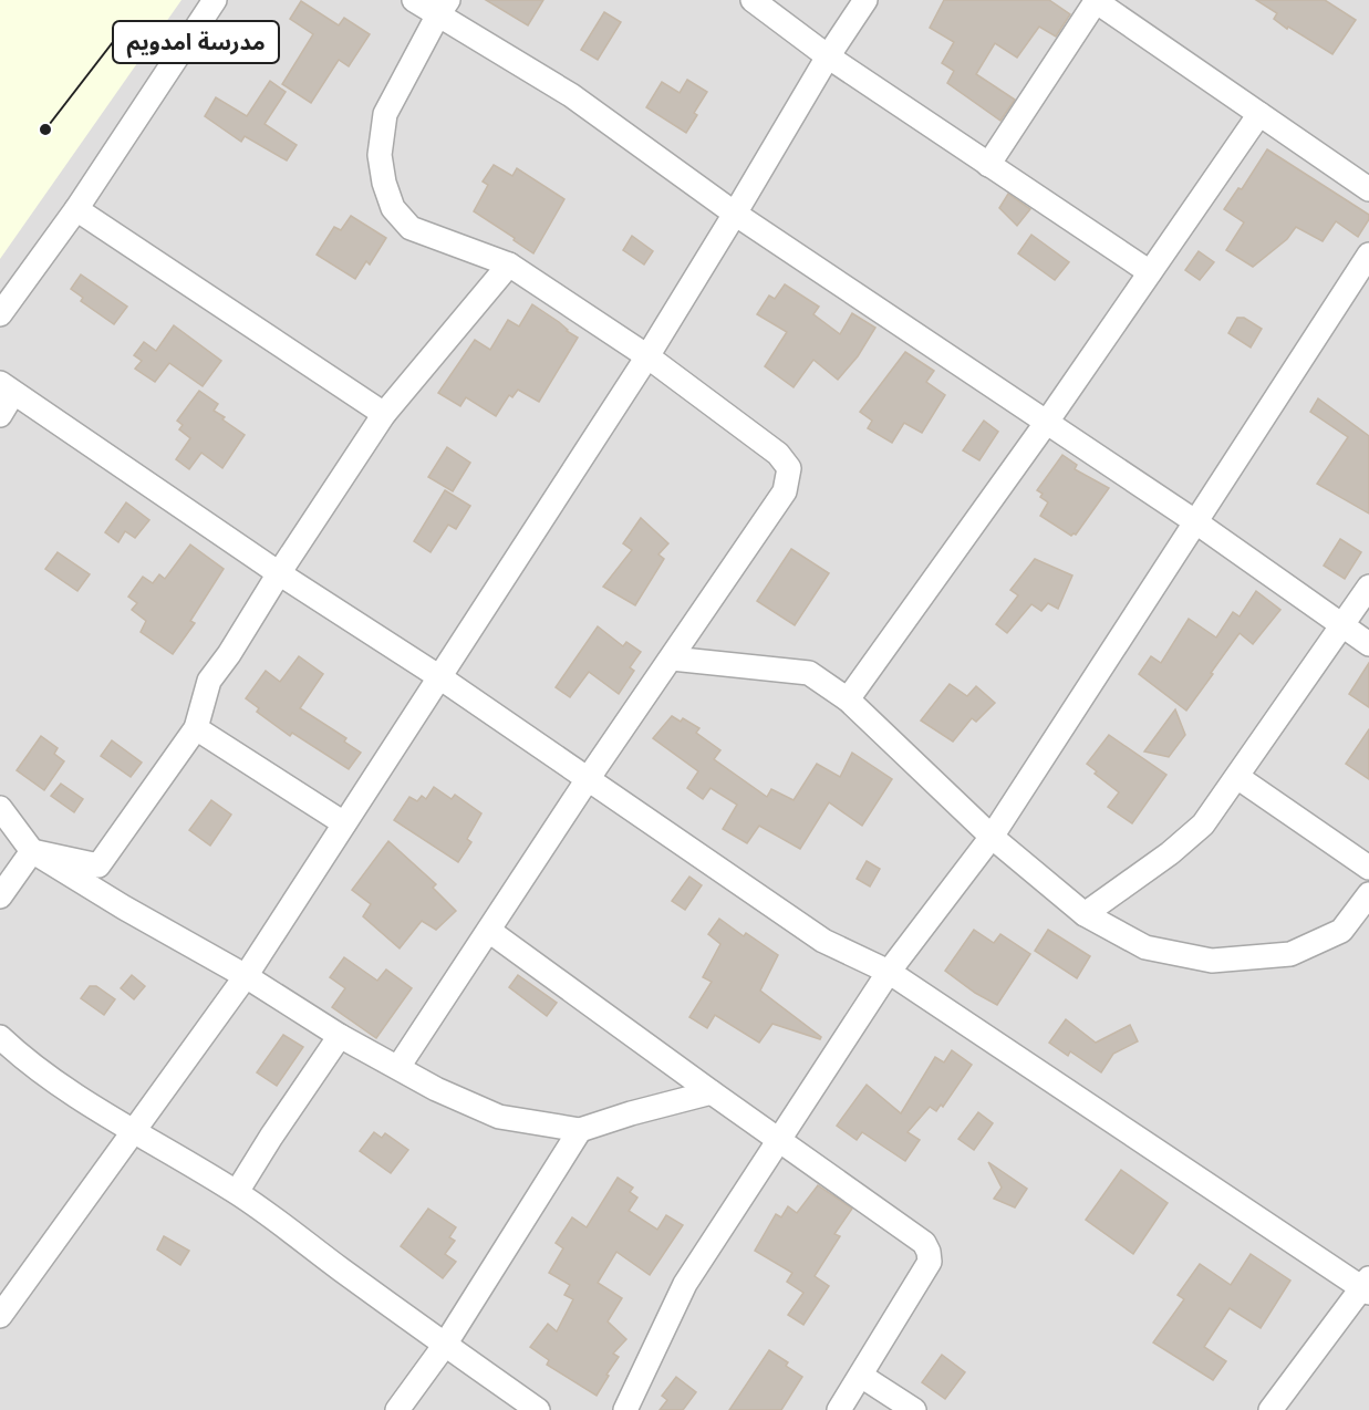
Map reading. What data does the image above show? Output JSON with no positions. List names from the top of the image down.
{
  "places": ["مدرسة امدويم"]
}
